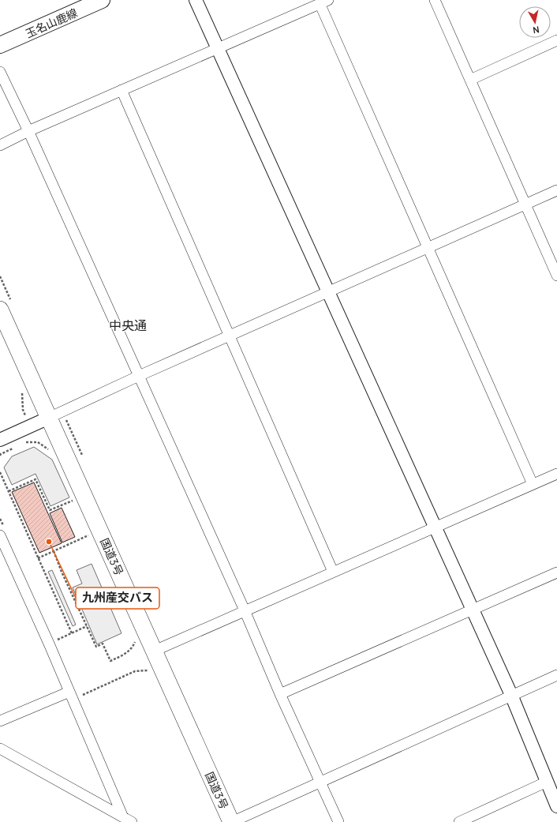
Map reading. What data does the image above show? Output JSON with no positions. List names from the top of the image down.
{
  "streets": {
    "highway": ["国道3号"],
    "main road": ["玉名山鹿線"]
  },
  "districts": ["中央通"],
  "places": ["九州産交バス"],
  "north": "bottom"
}
